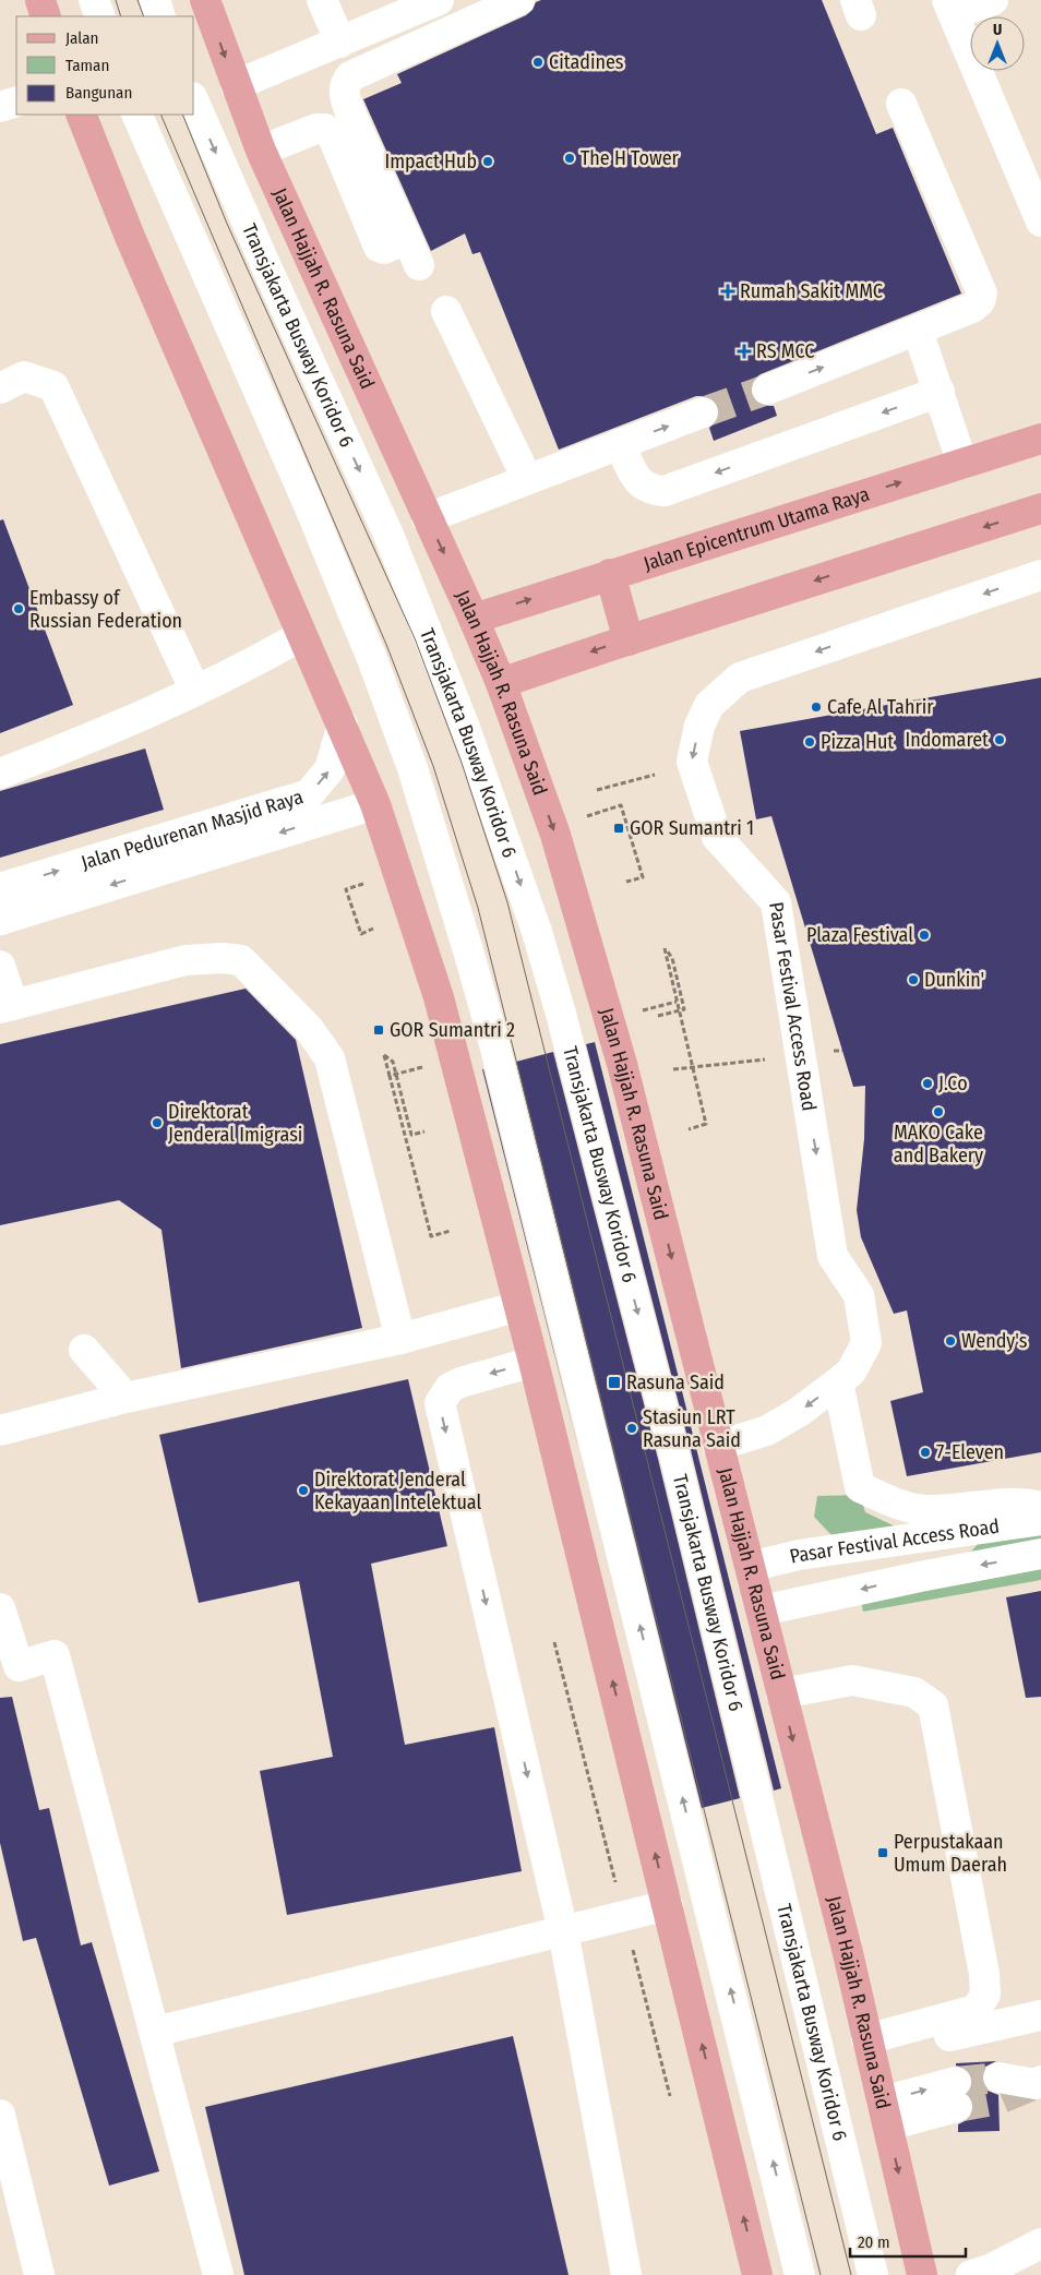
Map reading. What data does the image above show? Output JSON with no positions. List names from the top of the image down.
{
  "streets": {
    "main road": ["Jalan Hajjah R. Rasuna Said", "Jalan Epicentrum Utama Raya"],
    "street": ["Transjakarta Busway Koridor 6", "Jalan Pedurenan Masjid Raya", "Pasar Festival Access Road"]
  },
  "crossings": [
    ["Jalan Hajjah R. Rasuna Said", "Jalan Epicentrum Utama Raya"],
    ["Jalan Hajjah R. Rasuna Said", "Pasar Festival Access Road"]
  ],
  "places": {
    "other": [
      "Citadines",
      "The H Tower",
      "Impact Hub",
      "Embassy of Russian Federation",
      "Cafe Al Tahrir",
      "Indomaret",
      "Pizza Hut",
      "Plaza Festival",
      "Dunkin'",
      "J.Co",
      "MAKO Cake and Bakery",
      "Direktorat Jenderal Imigrasi",
      "Wendy's",
      "Stasiun LRT Rasuna Said",
      "7-Eleven",
      "Direktorat Jenderal Kekayaan Intelektual"
    ],
    "health": ["Rumah Sakit MMC", "RS MCC"],
    "transit": [
      "GOR Sumantri 1",
      "GOR Sumantri 2",
      "Rasuna Said",
      "Perpustakaan Umum Daerah"
    ]
  },
  "legend": ["Jalan", "Taman", "Bangunan"],
  "scale_bar": "20 m",
  "north": "top"
}
